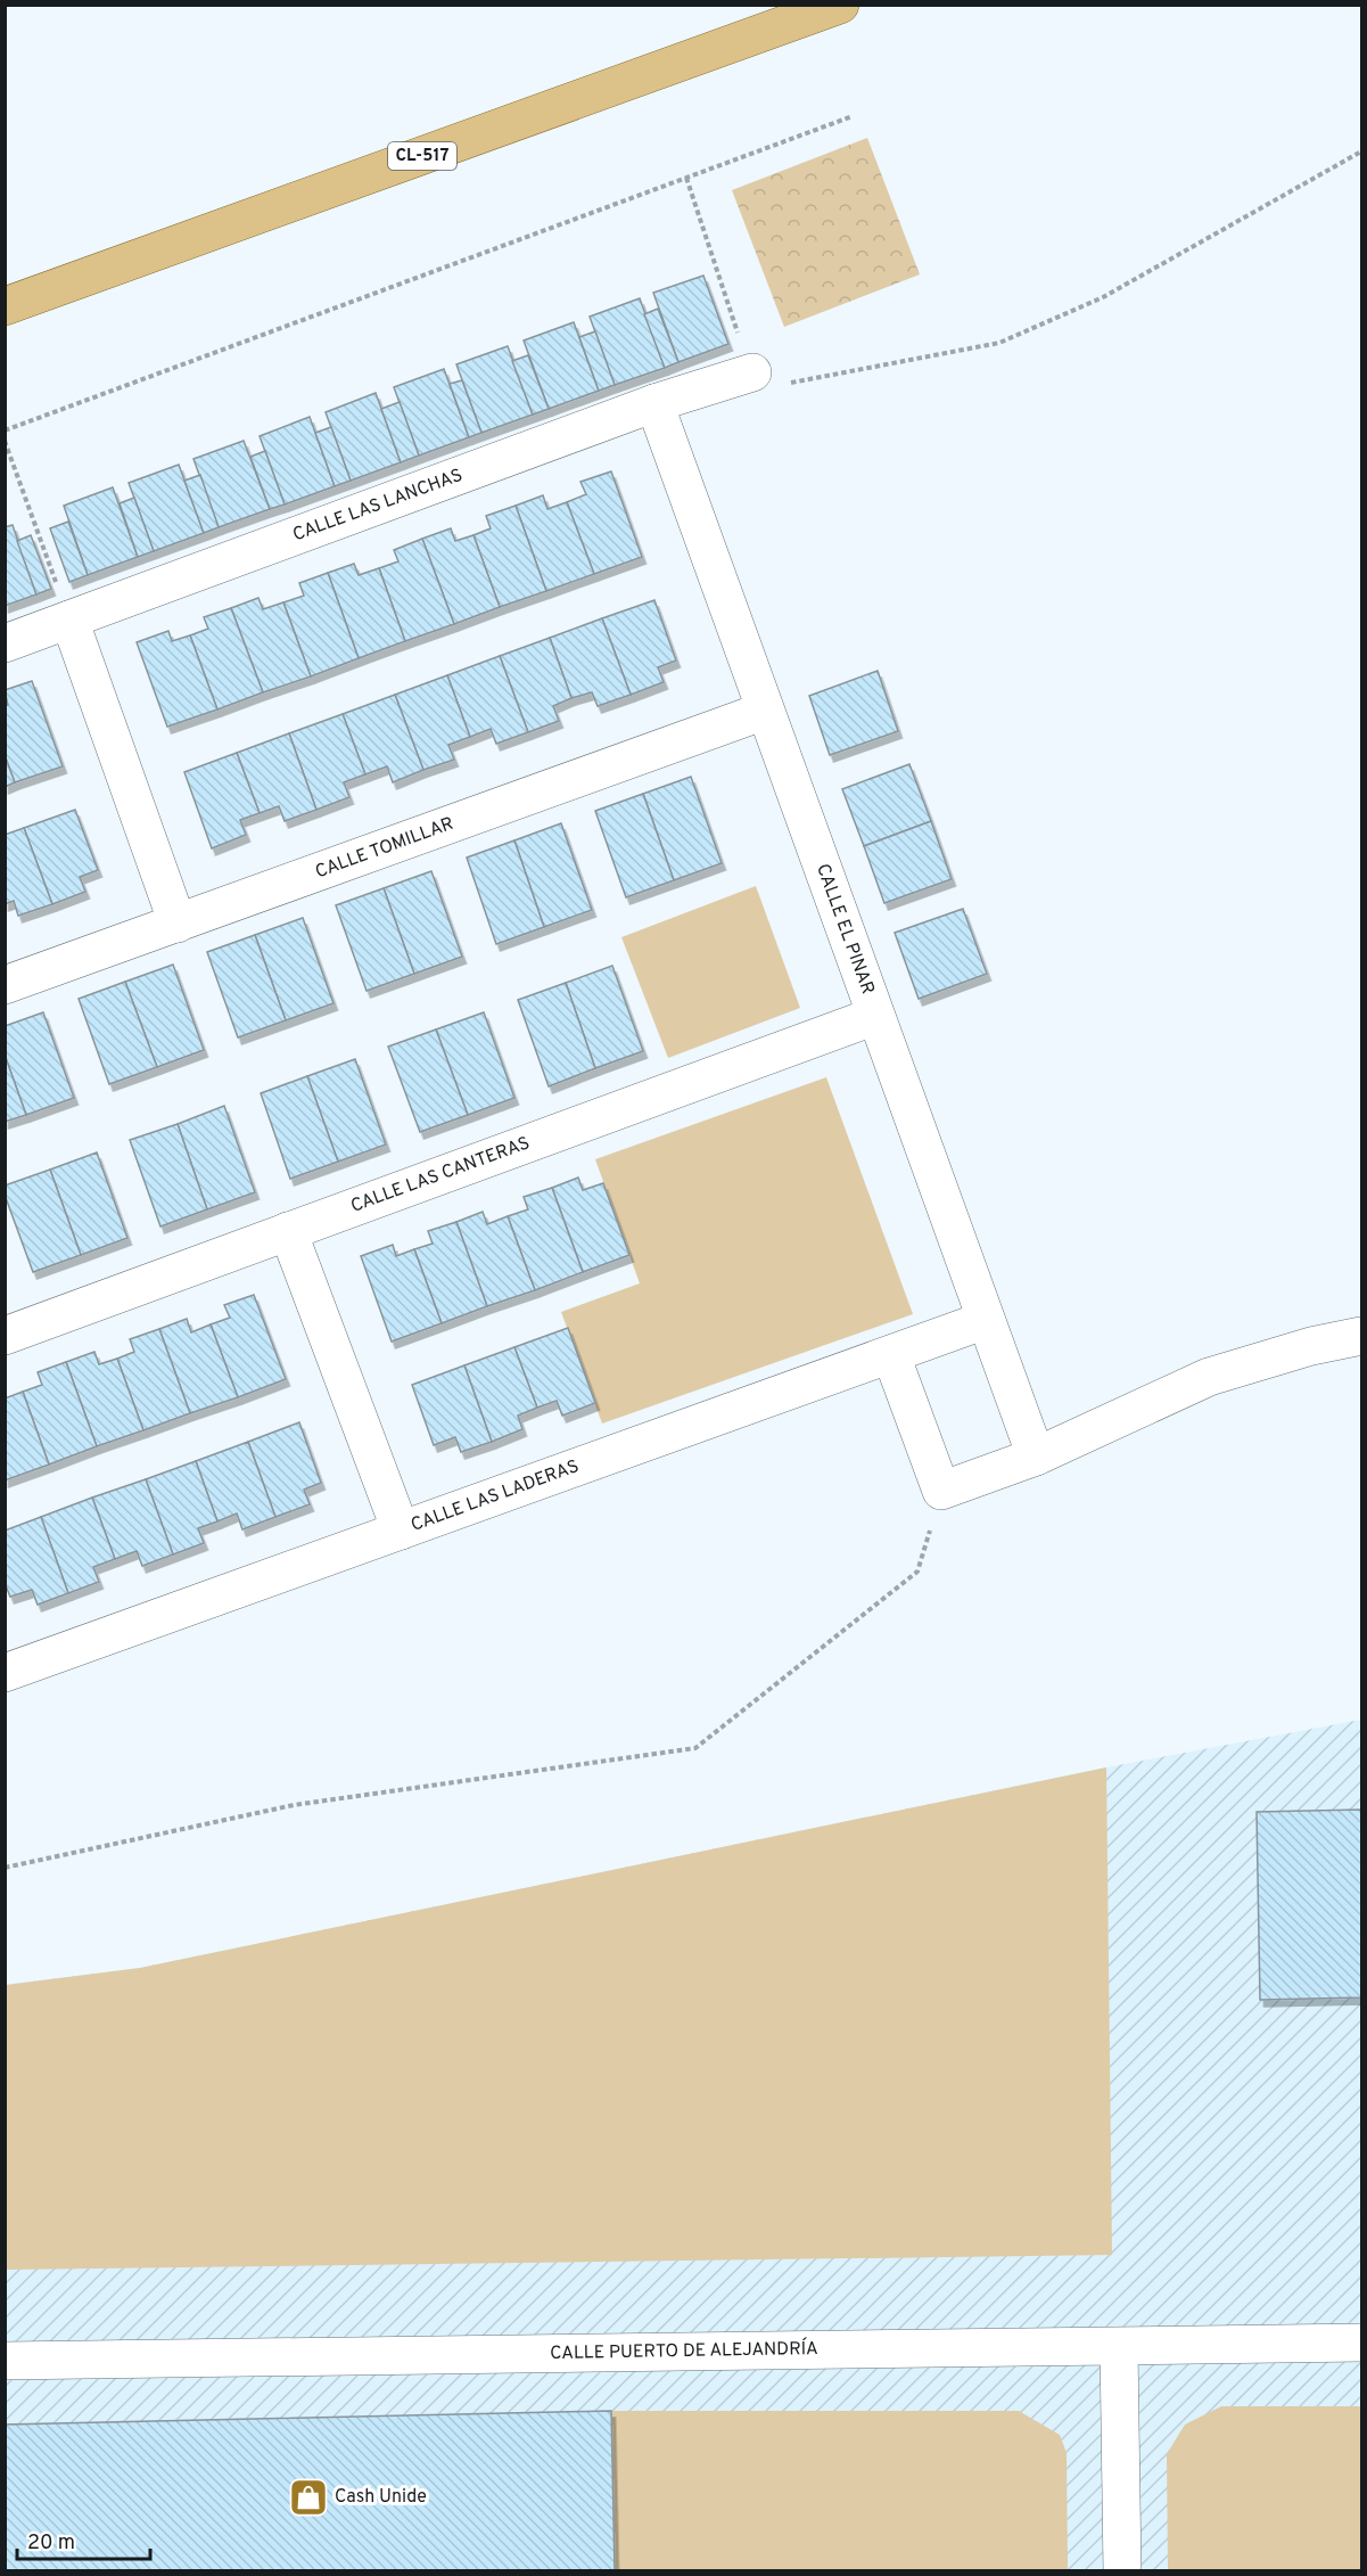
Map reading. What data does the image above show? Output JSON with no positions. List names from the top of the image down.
{
  "streets": {
    "main road": ["CL-517"],
    "street": [
      "CALLE LAS LANCHAS",
      "CALLE TOMILLAR",
      "CALLE EL PINAR",
      "CALLE LAS CANTERAS",
      "CALLE LAS LADERAS",
      "CALLE PUERTO DE ALEJANDRÍA"
    ]
  },
  "crossings": [
    ["CALLE LAS LANCHAS", "CALLE EL PINAR"],
    ["CALLE TOMILLAR", "CALLE EL PINAR"],
    ["CALLE EL PINAR", "CALLE LAS CANTERAS"],
    ["CALLE EL PINAR", "CALLE LAS LADERAS"]
  ],
  "places": {
    "shop": ["Cash Unide"]
  },
  "scale_bar": "20 m"
}
